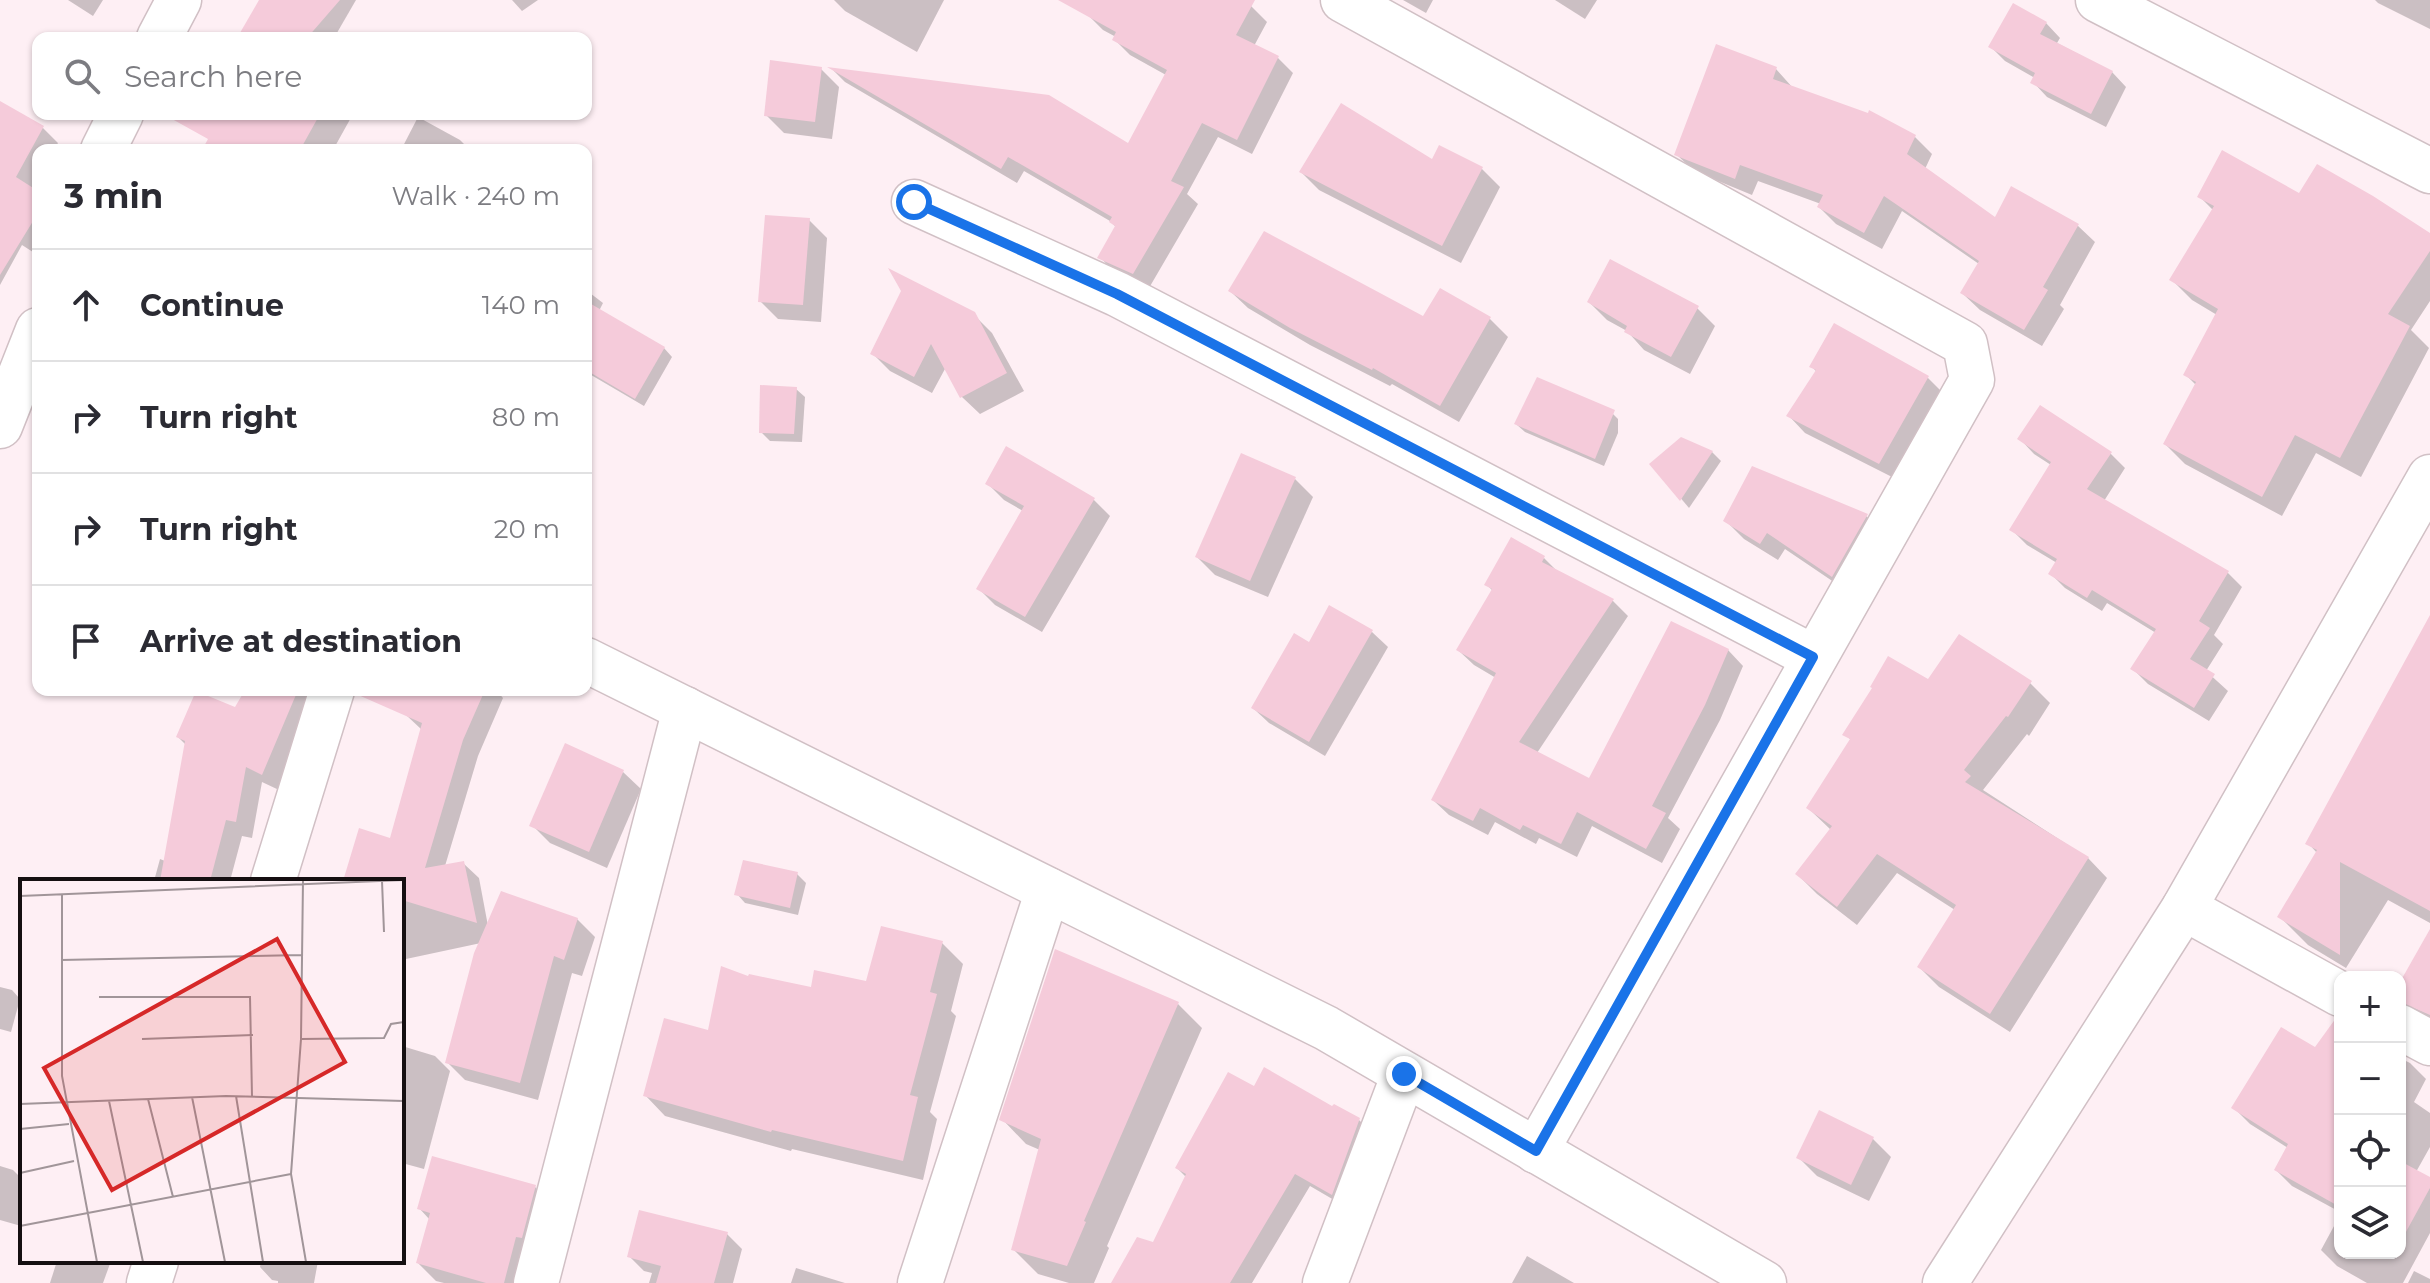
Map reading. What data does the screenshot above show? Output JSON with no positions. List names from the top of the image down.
{
  "page": {
    "search": "Search here",
    "heading": ["3 min", "Walk · 240 m"],
    "list": [
      ["Continue", "140 m"],
      ["Turn right", "80 m"],
      ["Turn right", "20 m"],
      "Arrive at destination"
    ],
    "map_buttons": ["+", "−"]
  }
}
